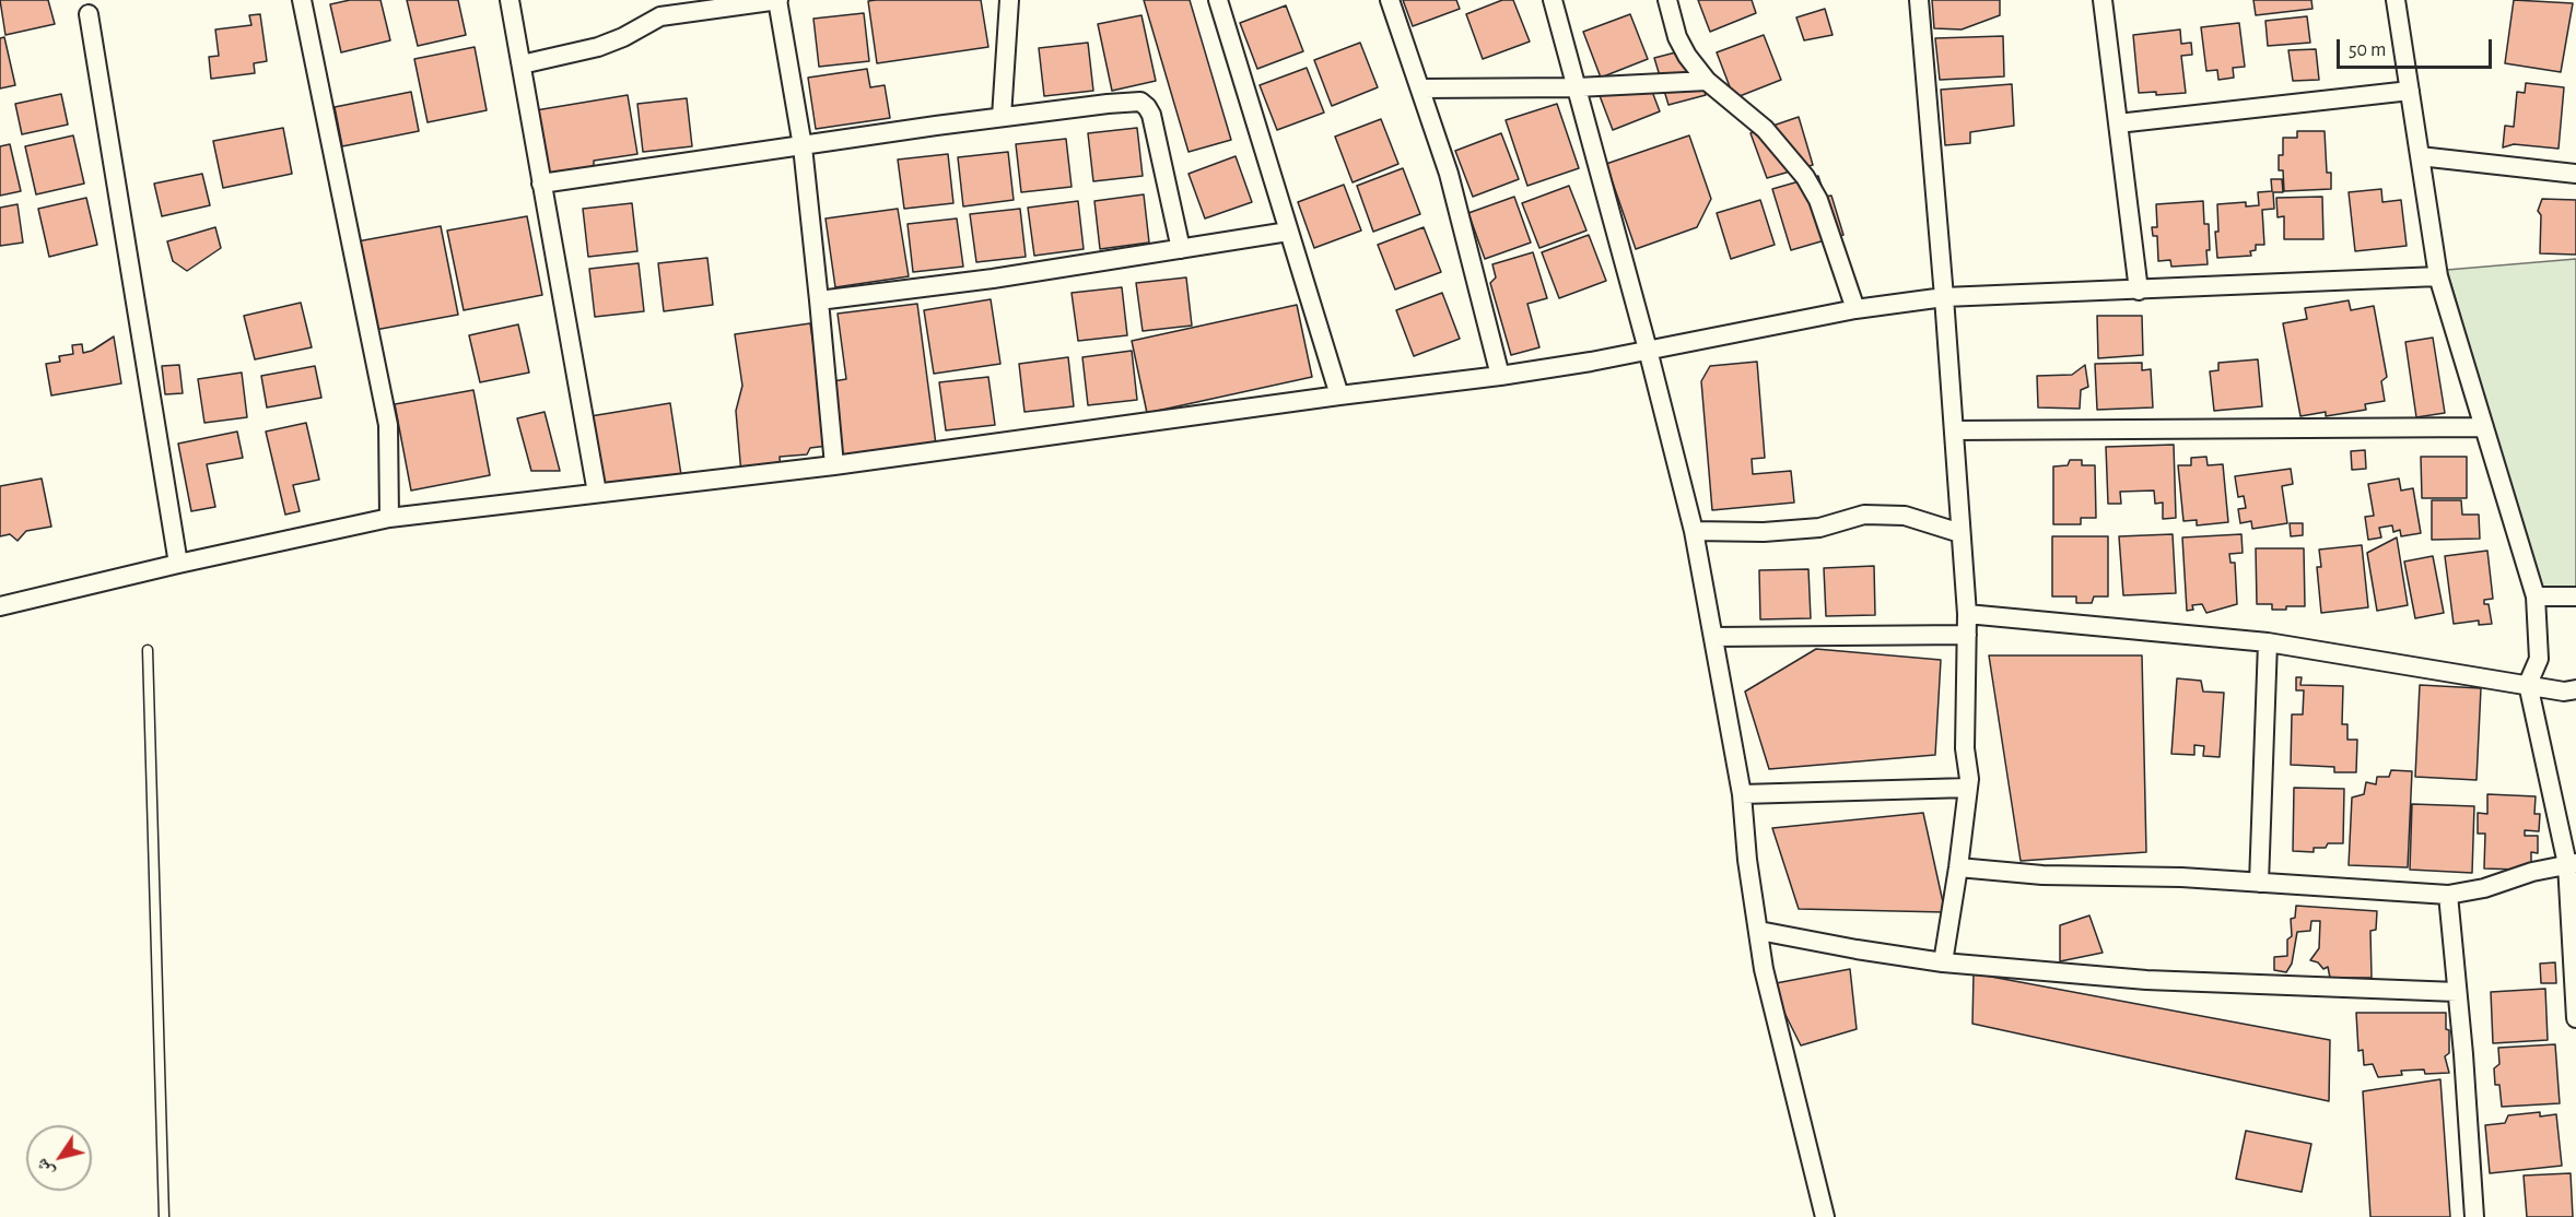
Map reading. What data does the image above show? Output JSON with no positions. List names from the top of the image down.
{
  "scale_bar": "50 m",
  "north": "bottom left"
}
